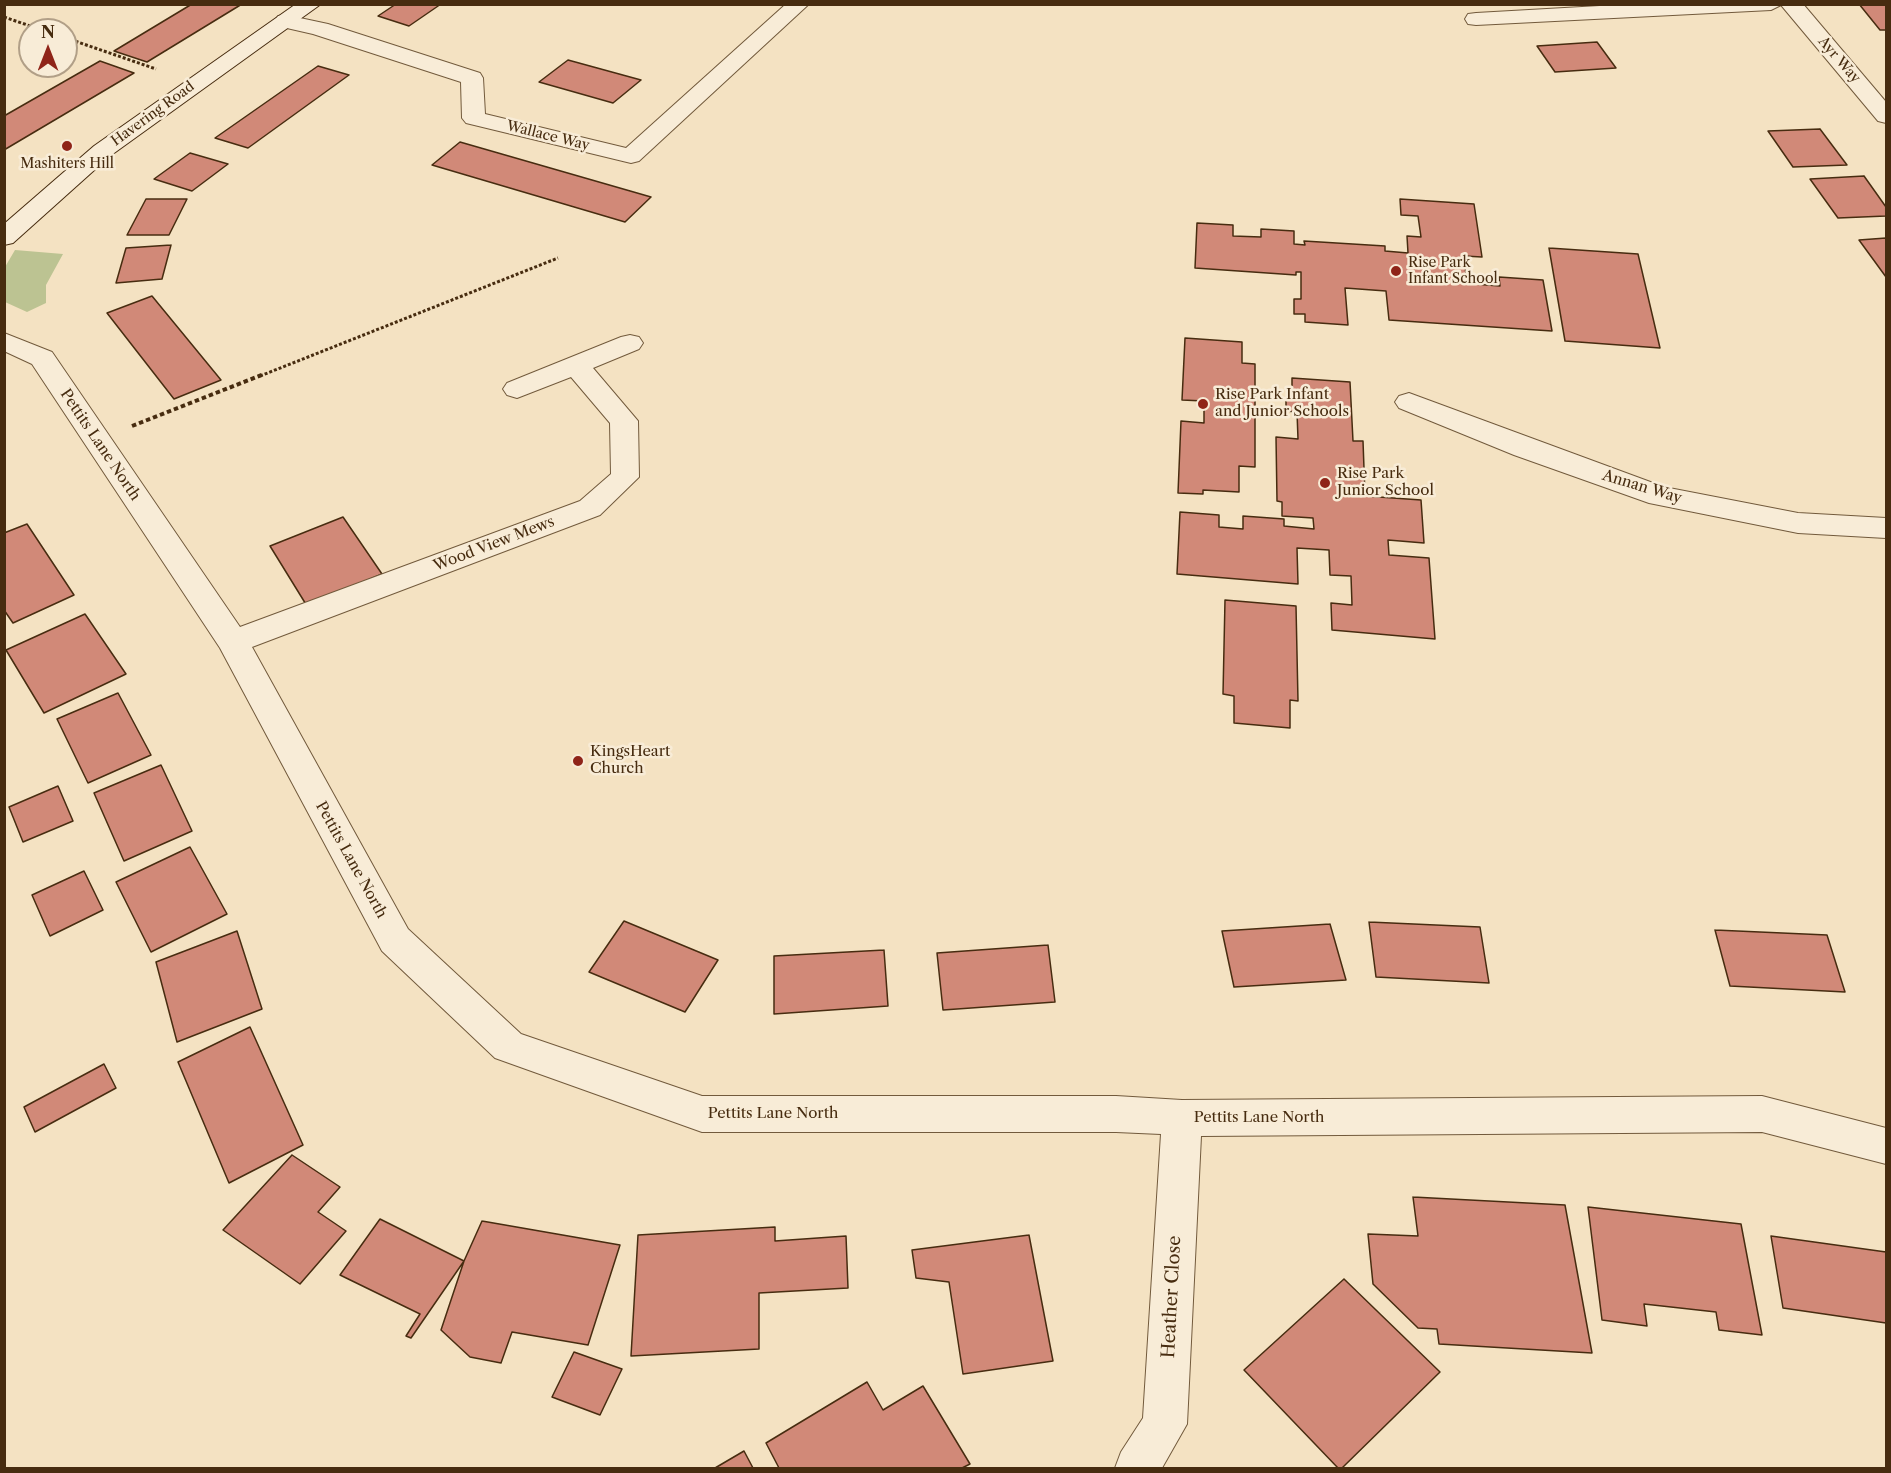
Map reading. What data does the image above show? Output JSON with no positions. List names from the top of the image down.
{
  "streets": {
    "street": [
      "Ayr Way",
      "Havering Road",
      "Wallace Way",
      "Pettits Lane North",
      "Annan Way",
      "Wood View Mews",
      "Heather Close"
    ]
  },
  "crossings": [
    ["Havering Road", "Wallace Way"],
    ["Pettits Lane North", "Wood View Mews"],
    ["Pettits Lane North", "Heather Close"]
  ],
  "places": [
    "Mashiters Hill",
    "Rise Park Infant School",
    "Rise Park Infant and Junior Schools",
    "Rise Park Junior School",
    "KingsHeart Church"
  ],
  "north": "top"
}
